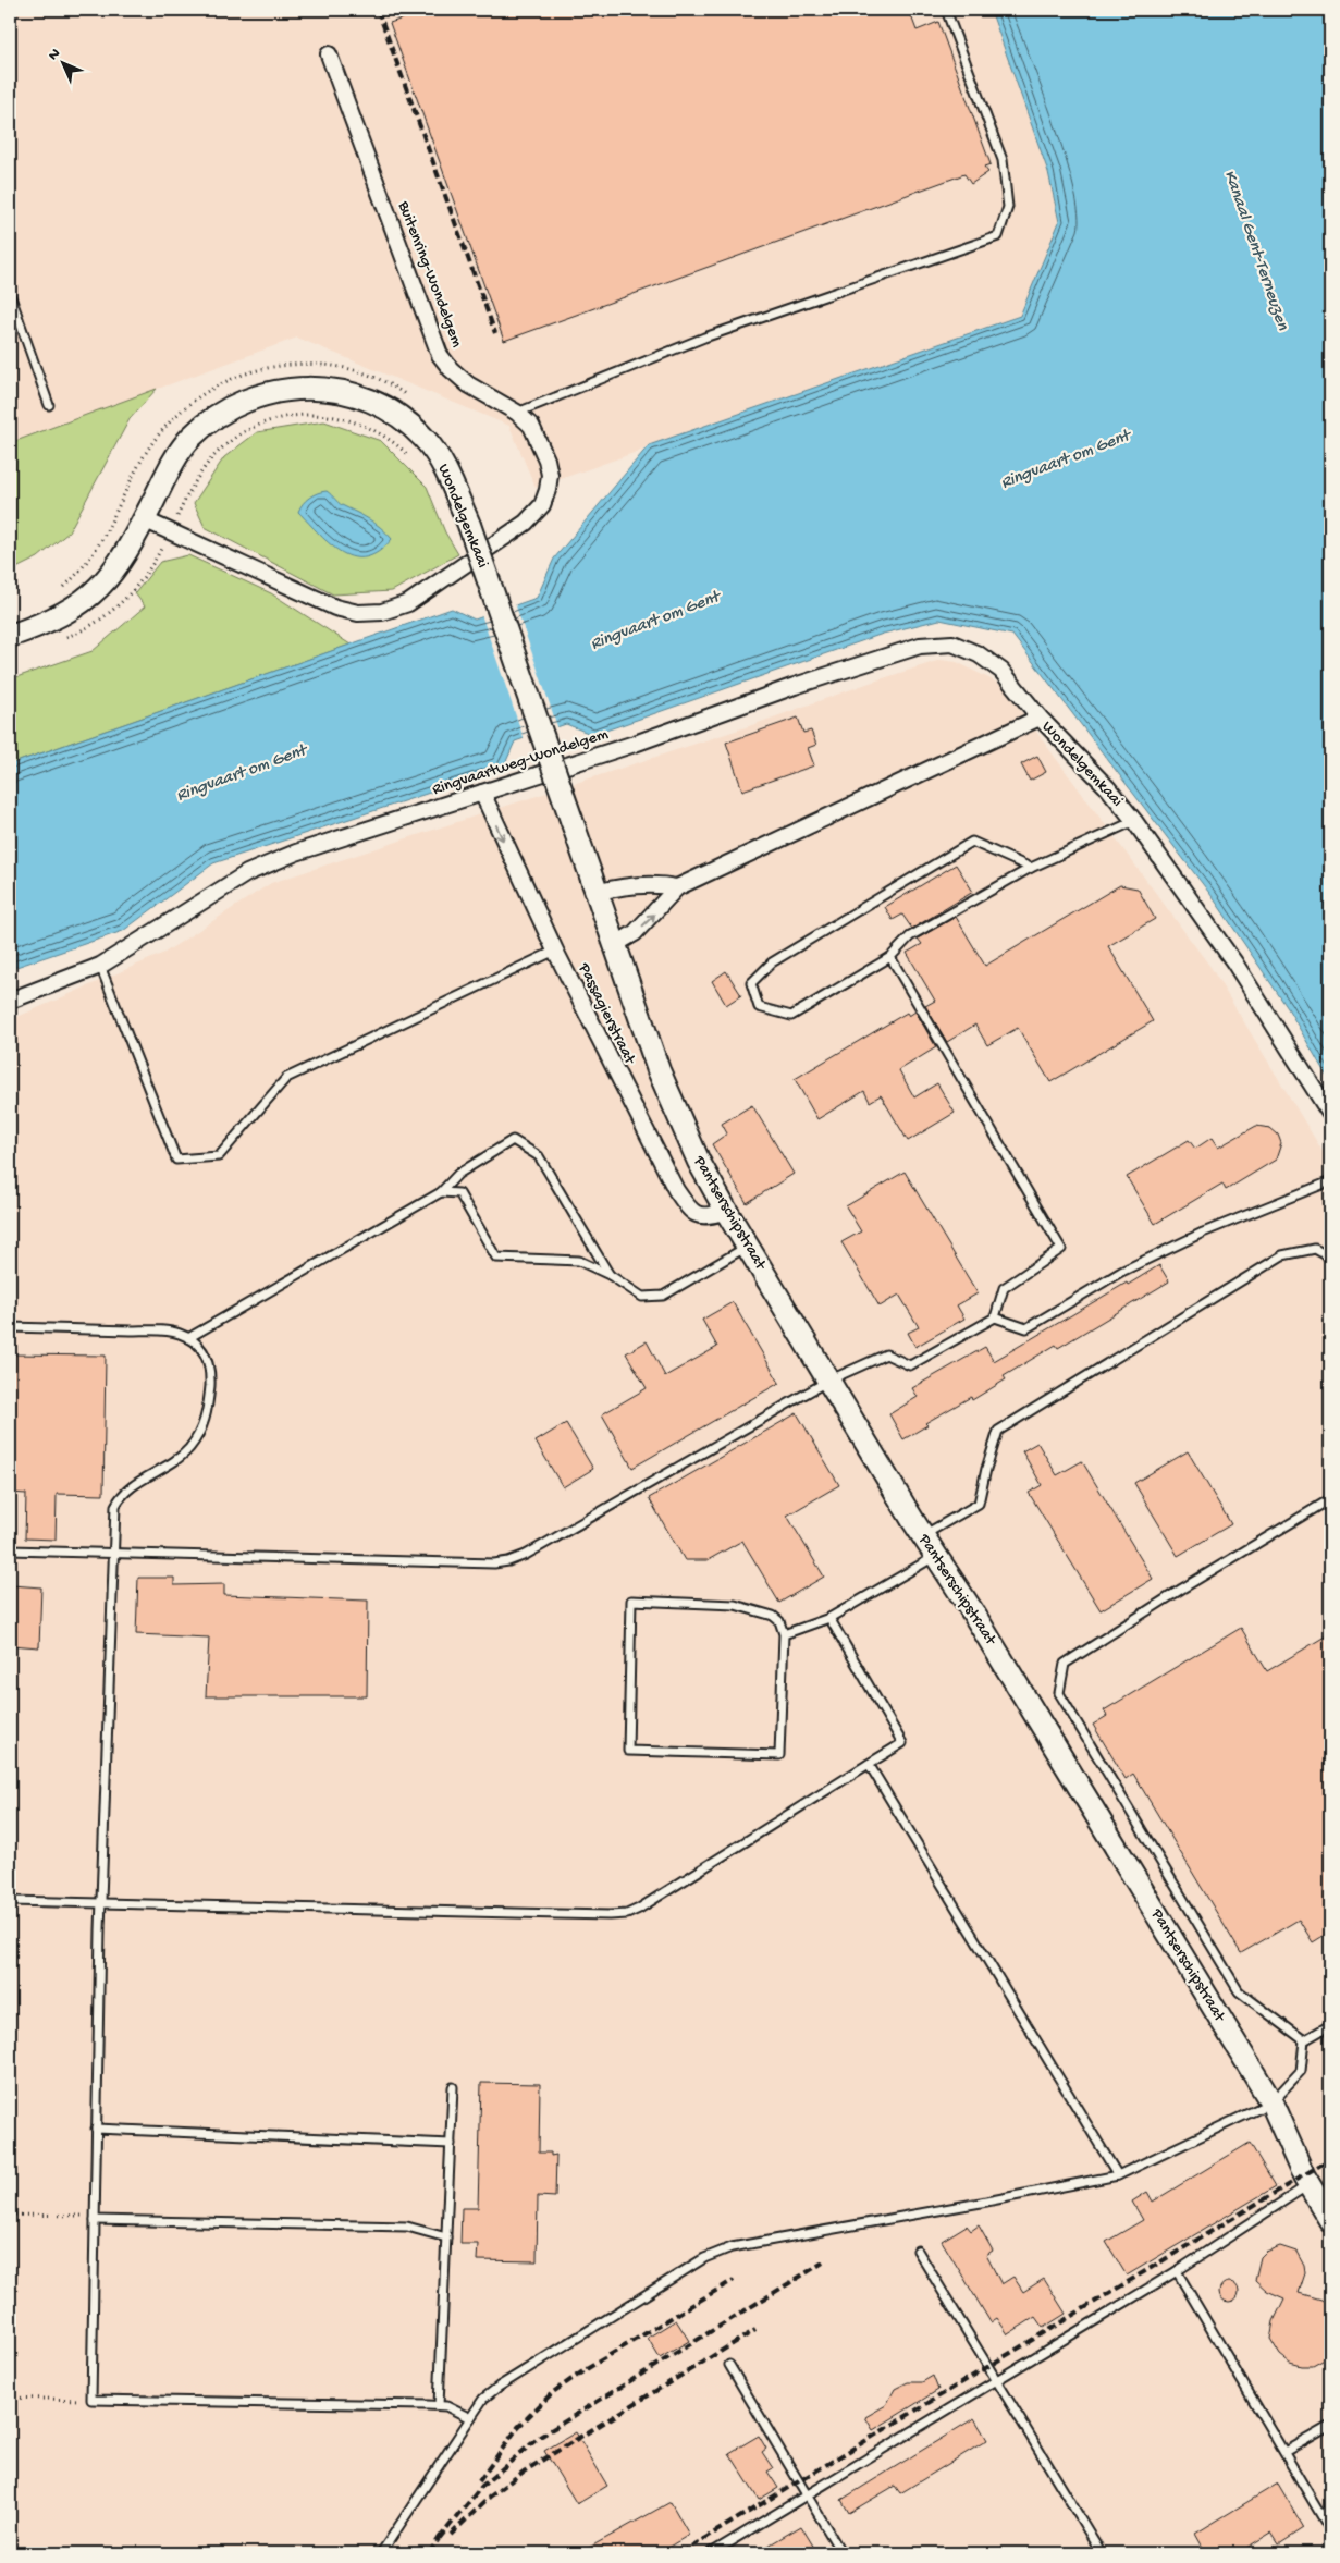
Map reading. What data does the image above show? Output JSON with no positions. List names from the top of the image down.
{
  "streets": {
    "main road": ["Wondelgemkaai", "Pantserschipstraat"],
    "street": ["Buitenring-Wondelgem", "Ringvaartweg-Wondelgem", "Passagierstraat"]
  },
  "crossings": [
    ["Buitenring-Wondelgem", "Wondelgemkaai"],
    ["Wondelgemkaai", "Ringvaartweg-Wondelgem"],
    ["Wondelgemkaai", "Pantserschipstraat"],
    ["Ringvaartweg-Wondelgem", "Passagierstraat"],
    ["Passagierstraat", "Pantserschipstraat"]
  ],
  "water": ["Kanaal Gent-Terneuzen", "Ringvaart om Gent"],
  "north": "top left"
}
